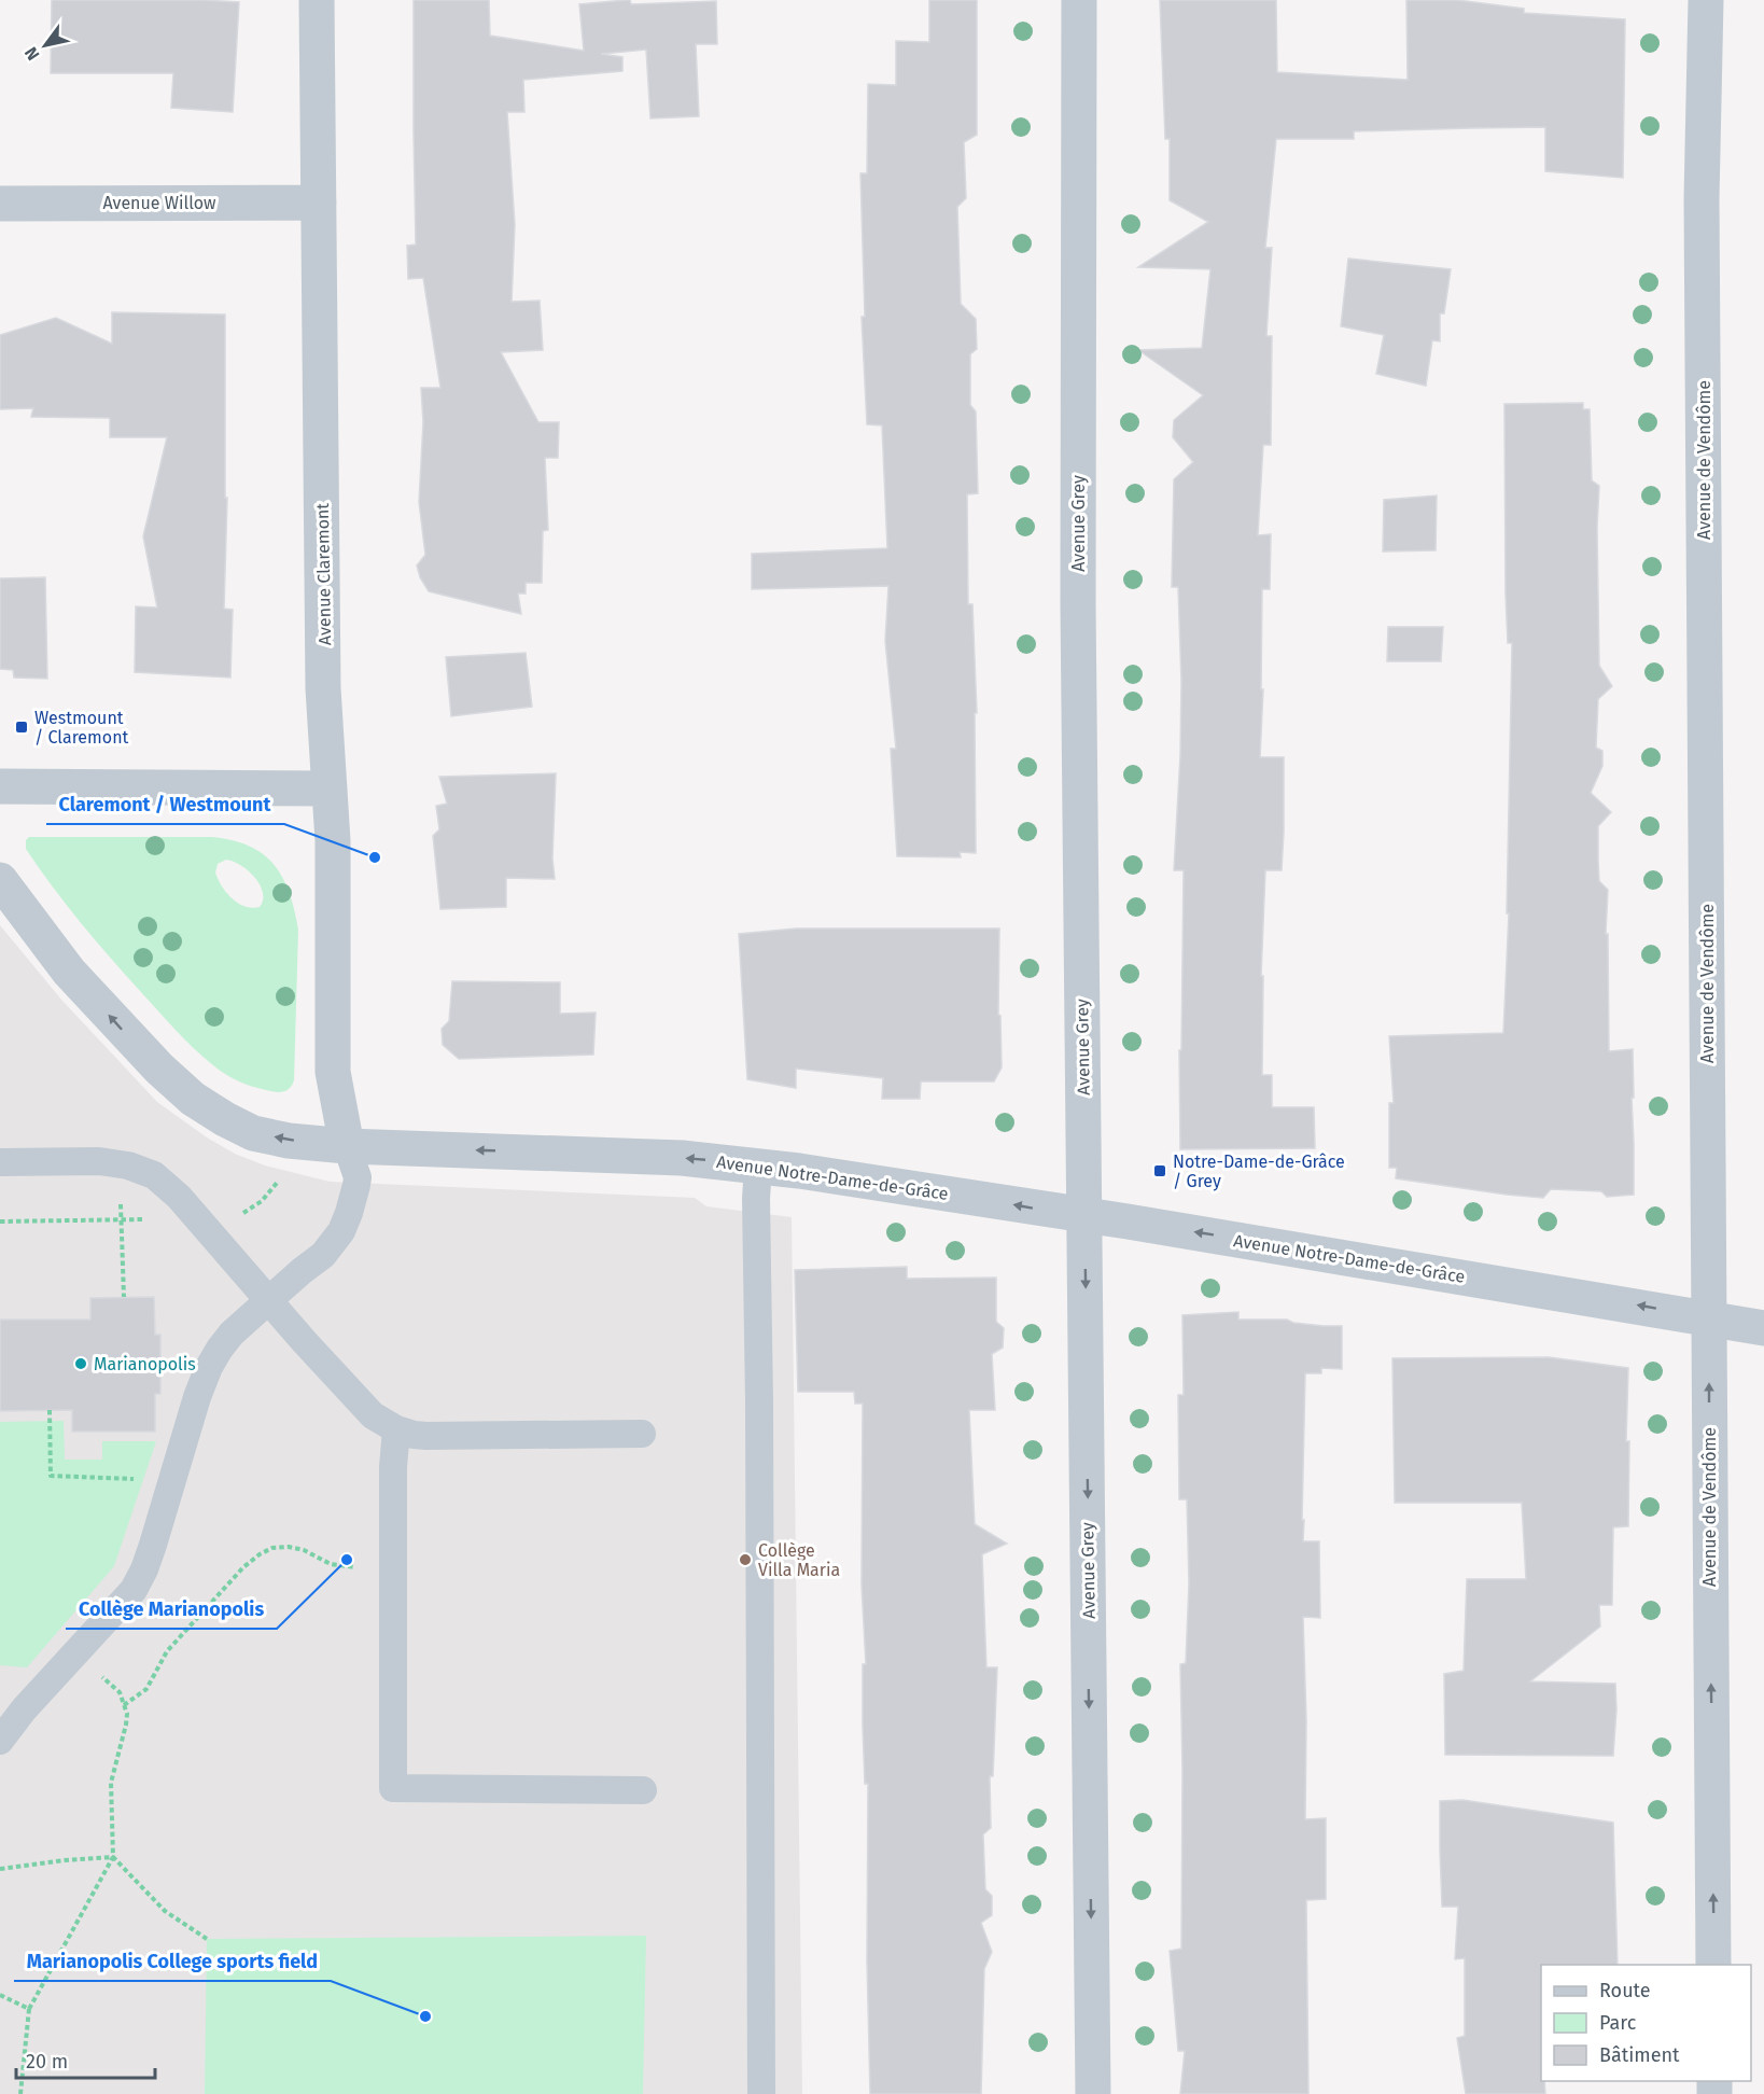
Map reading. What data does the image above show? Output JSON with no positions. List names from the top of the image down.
{
  "streets": {
    "street": [
      "Avenue Willow",
      "Avenue de Vendôme",
      "Avenue Grey",
      "Avenue Claremont",
      "Avenue Notre-Dame-de-Grâce"
    ]
  },
  "crossings": [
    ["Avenue Willow", "Avenue Claremont"],
    ["Avenue de Vendôme", "Avenue Notre-Dame-de-Grâce"],
    ["Avenue Grey", "Avenue Notre-Dame-de-Grâce"],
    ["Avenue Claremont", "Avenue Notre-Dame-de-Grâce"]
  ],
  "one_way": ["Avenue Grey", "Avenue Notre-Dame-de-Grâce"],
  "places": {
    "transit": ["Westmount / Claremont", "Notre-Dame-de-Grâce / Grey"],
    "other": [
      "Claremont / Westmount",
      "Marianopolis",
      "Collège Marianopolis",
      "Collège Villa Maria",
      "Marianopolis College sports field"
    ]
  },
  "legend": ["Route", "Parc", "Bâtiment"],
  "scale_bar": "20 m",
  "north": "bottom left"
}
